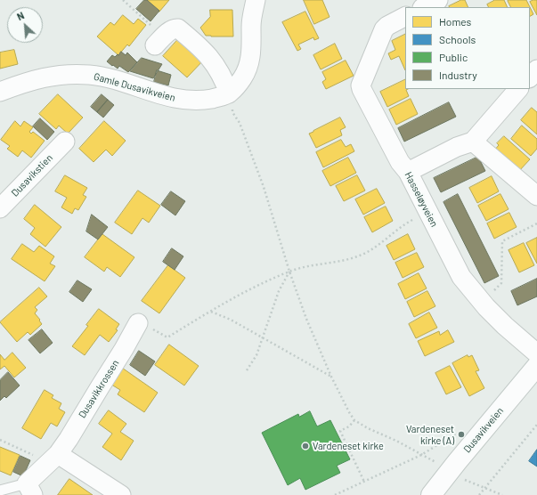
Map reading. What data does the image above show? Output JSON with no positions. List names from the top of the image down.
{
  "streets": {
    "main road": ["Dusavikveien"],
    "street": [
      "Gamle Dusavikveien",
      "Dusavikstien",
      "Hasseløyveien",
      "Dusavikkrossen"
    ]
  },
  "places": ["Vardeneset kirke (A)", "Vardeneset kirke"],
  "legend": [
    "Homes",
    "Schools",
    "Public",
    "Industry"
  ],
  "north": "top left"
}
